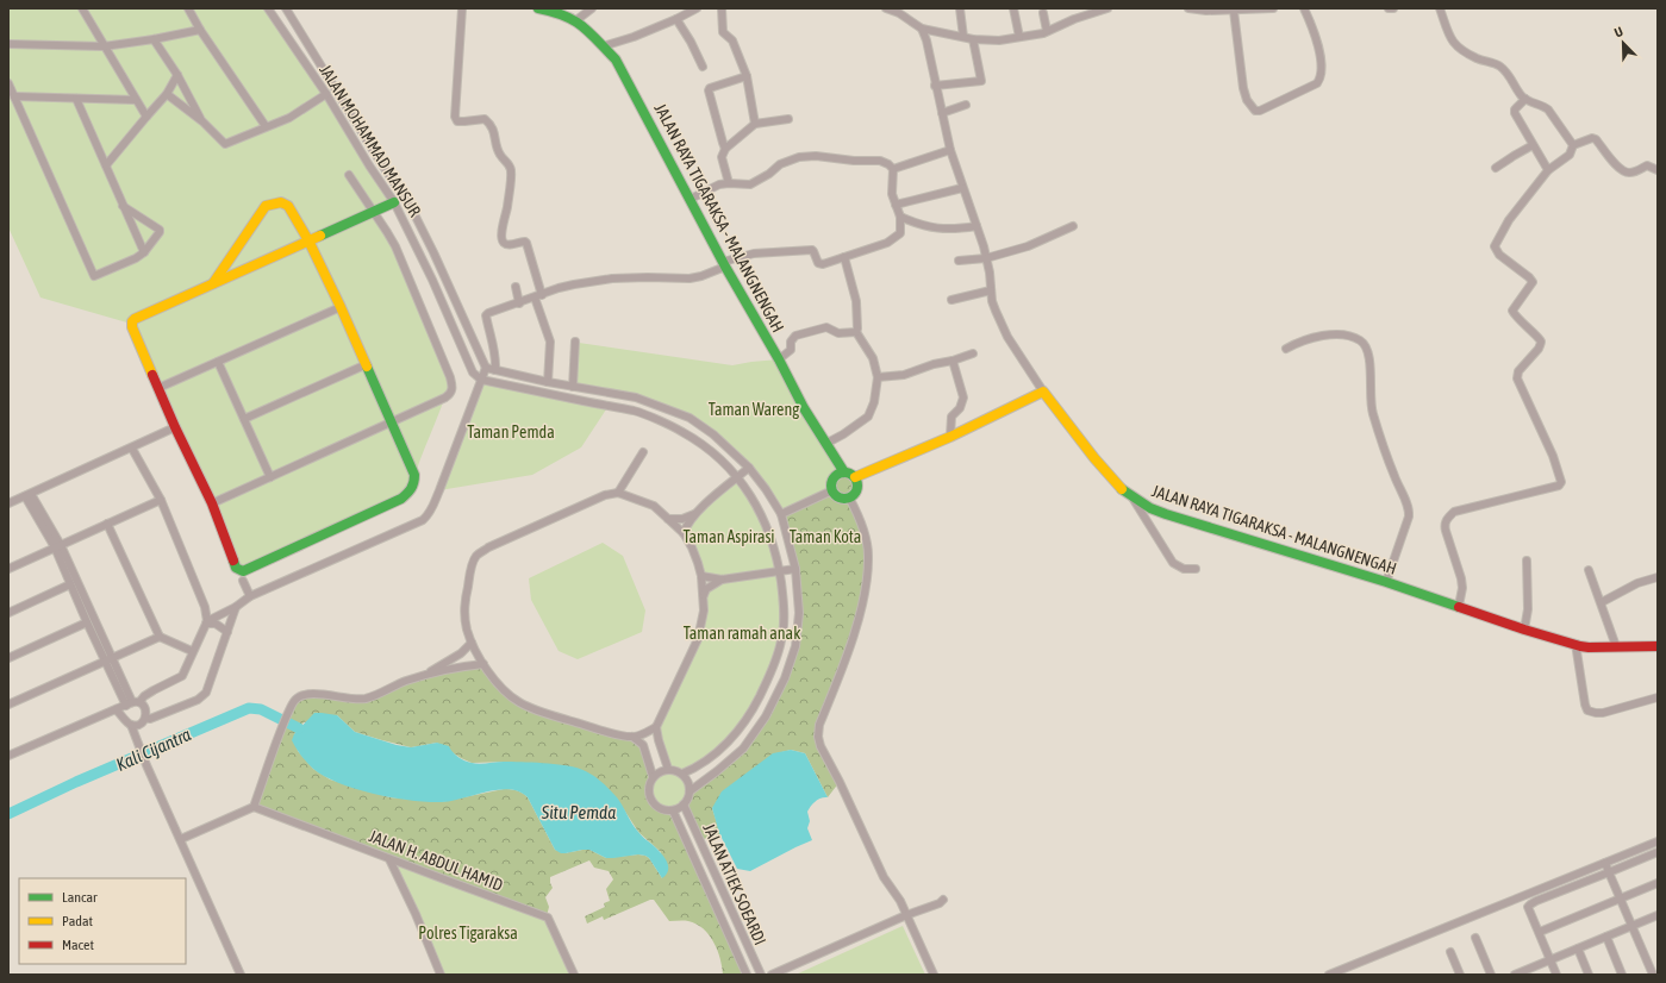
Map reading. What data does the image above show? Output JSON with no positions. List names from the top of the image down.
{
  "streets": {
    "main road": ["JALAN RAYA TIGARAKSA - MALANGNENGAH"],
    "street": ["JALAN MOHAMMAD MANSUR", "JALAN H. ABDUL HAMID", "JALAN ATIEK SOEARDI"]
  },
  "water": ["Kali Cijantra", "Situ Pemda"],
  "parks": [
    "Taman Wareng",
    "Taman Pemda",
    "Taman Aspirasi",
    "Taman Kota",
    "Taman ramah anak",
    "Polres Tigaraksa"
  ],
  "legend": ["Lancar", "Padat", "Macet"],
  "north": "top left"
}
